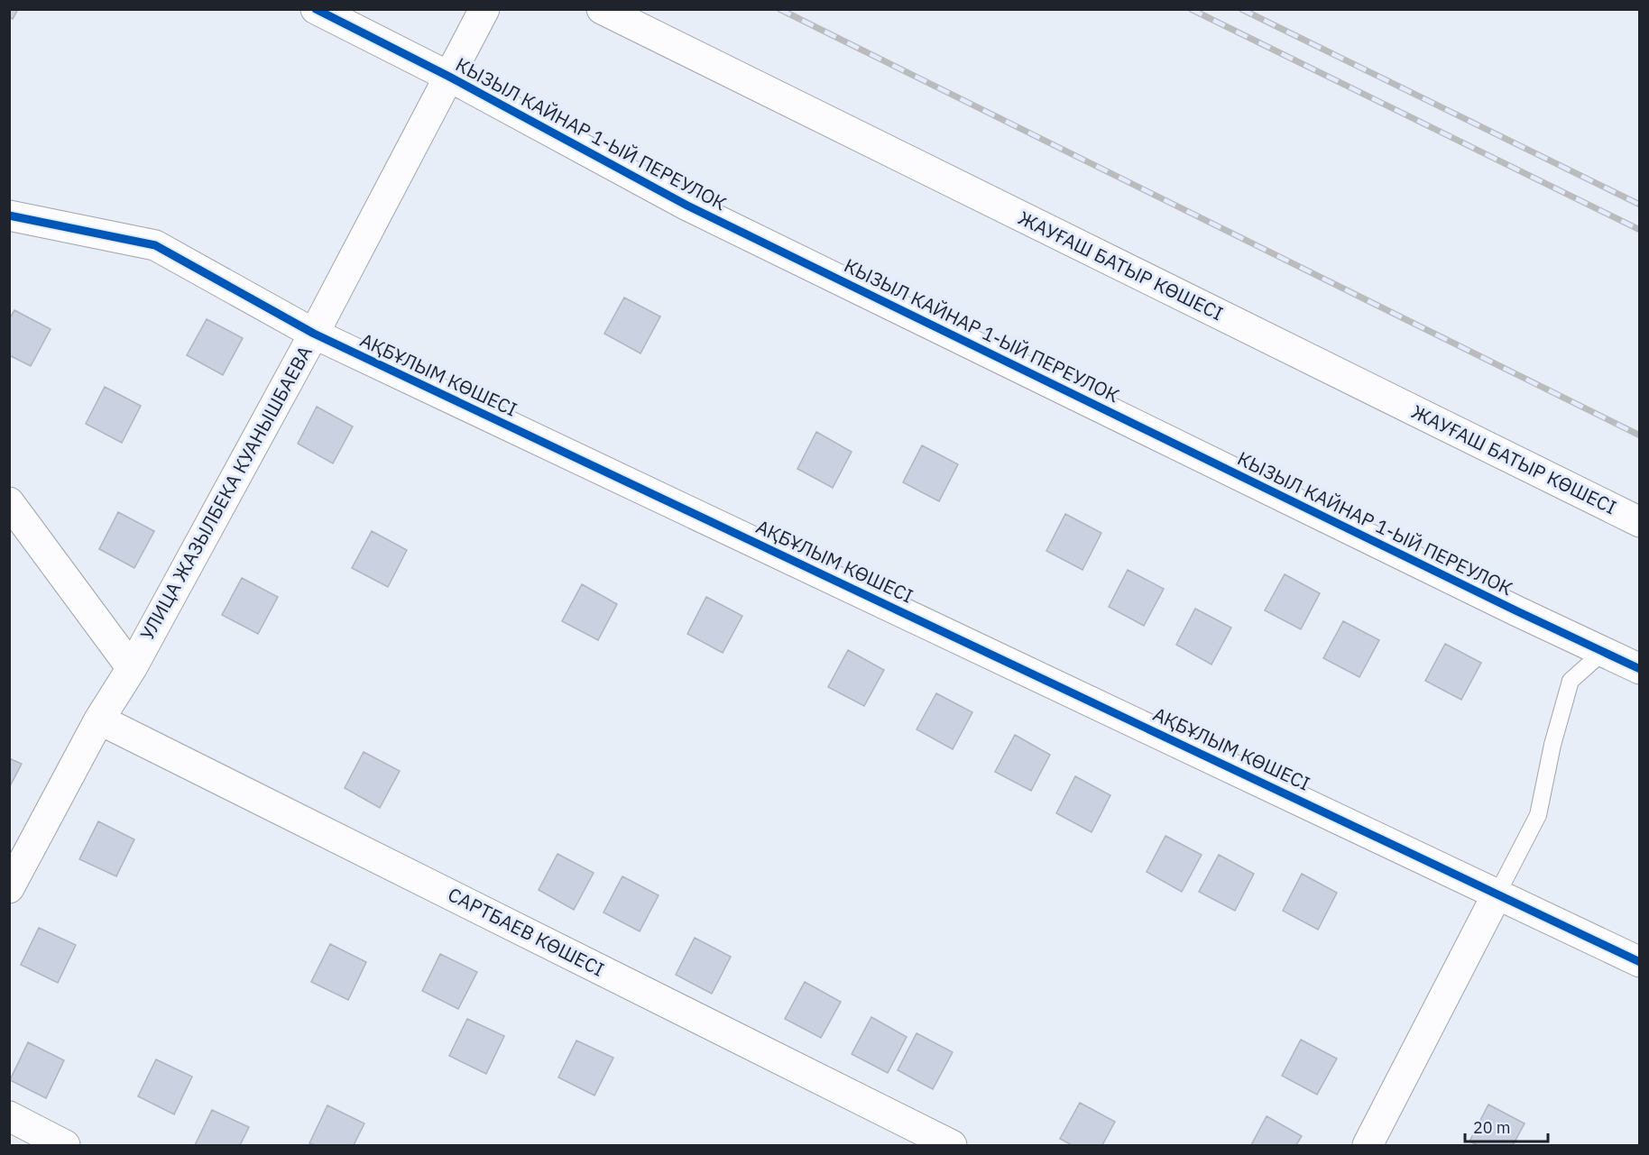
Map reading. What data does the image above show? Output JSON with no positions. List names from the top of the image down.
{
  "streets": {
    "street": [
      "КЫЗЫЛ КАЙНАР 1-ЫЙ ПЕРЕУЛОК",
      "ЖАУҒАШ БАТЫР КӨШЕСІ",
      "АҚБҰЛЫМ КӨШЕСІ",
      "УЛИЦА ЖАЗЫЛБЕКА КУАНЫШБАЕВА",
      "САРТБАЕВ КӨШЕСІ"
    ]
  },
  "crossings": [
    ["КЫЗЫЛ КАЙНАР 1-ЫЙ ПЕРЕУЛОК", "УЛИЦА ЖАЗЫЛБЕКА КУАНЫШБАЕВА"],
    ["АҚБҰЛЫМ КӨШЕСІ", "УЛИЦА ЖАЗЫЛБЕКА КУАНЫШБАЕВА"],
    ["УЛИЦА ЖАЗЫЛБЕКА КУАНЫШБАЕВА", "САРТБАЕВ КӨШЕСІ"]
  ],
  "scale_bar": "20 m"
}
